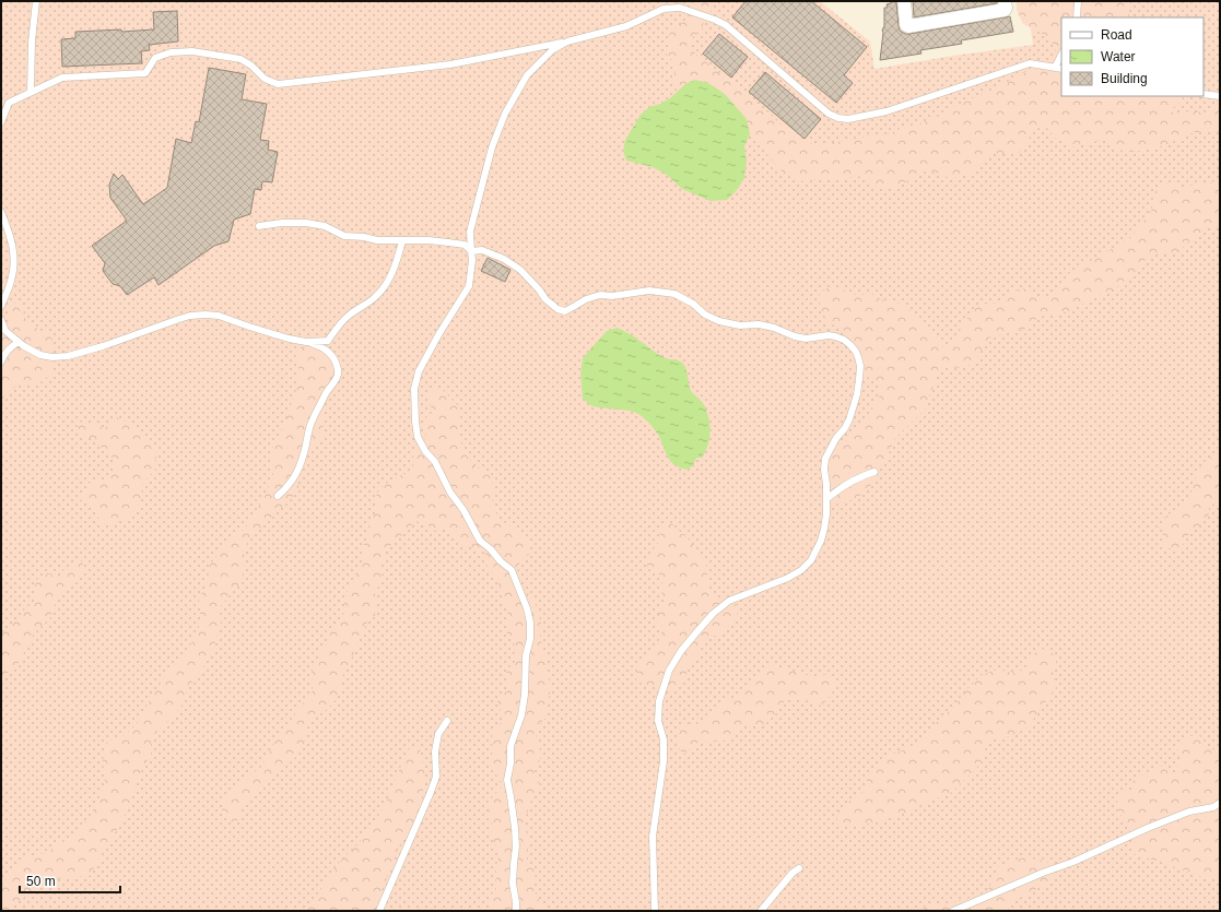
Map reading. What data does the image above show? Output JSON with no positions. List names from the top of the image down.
{
  "legend": ["Road", "Water", "Building"],
  "scale_bar": "50 m"
}
